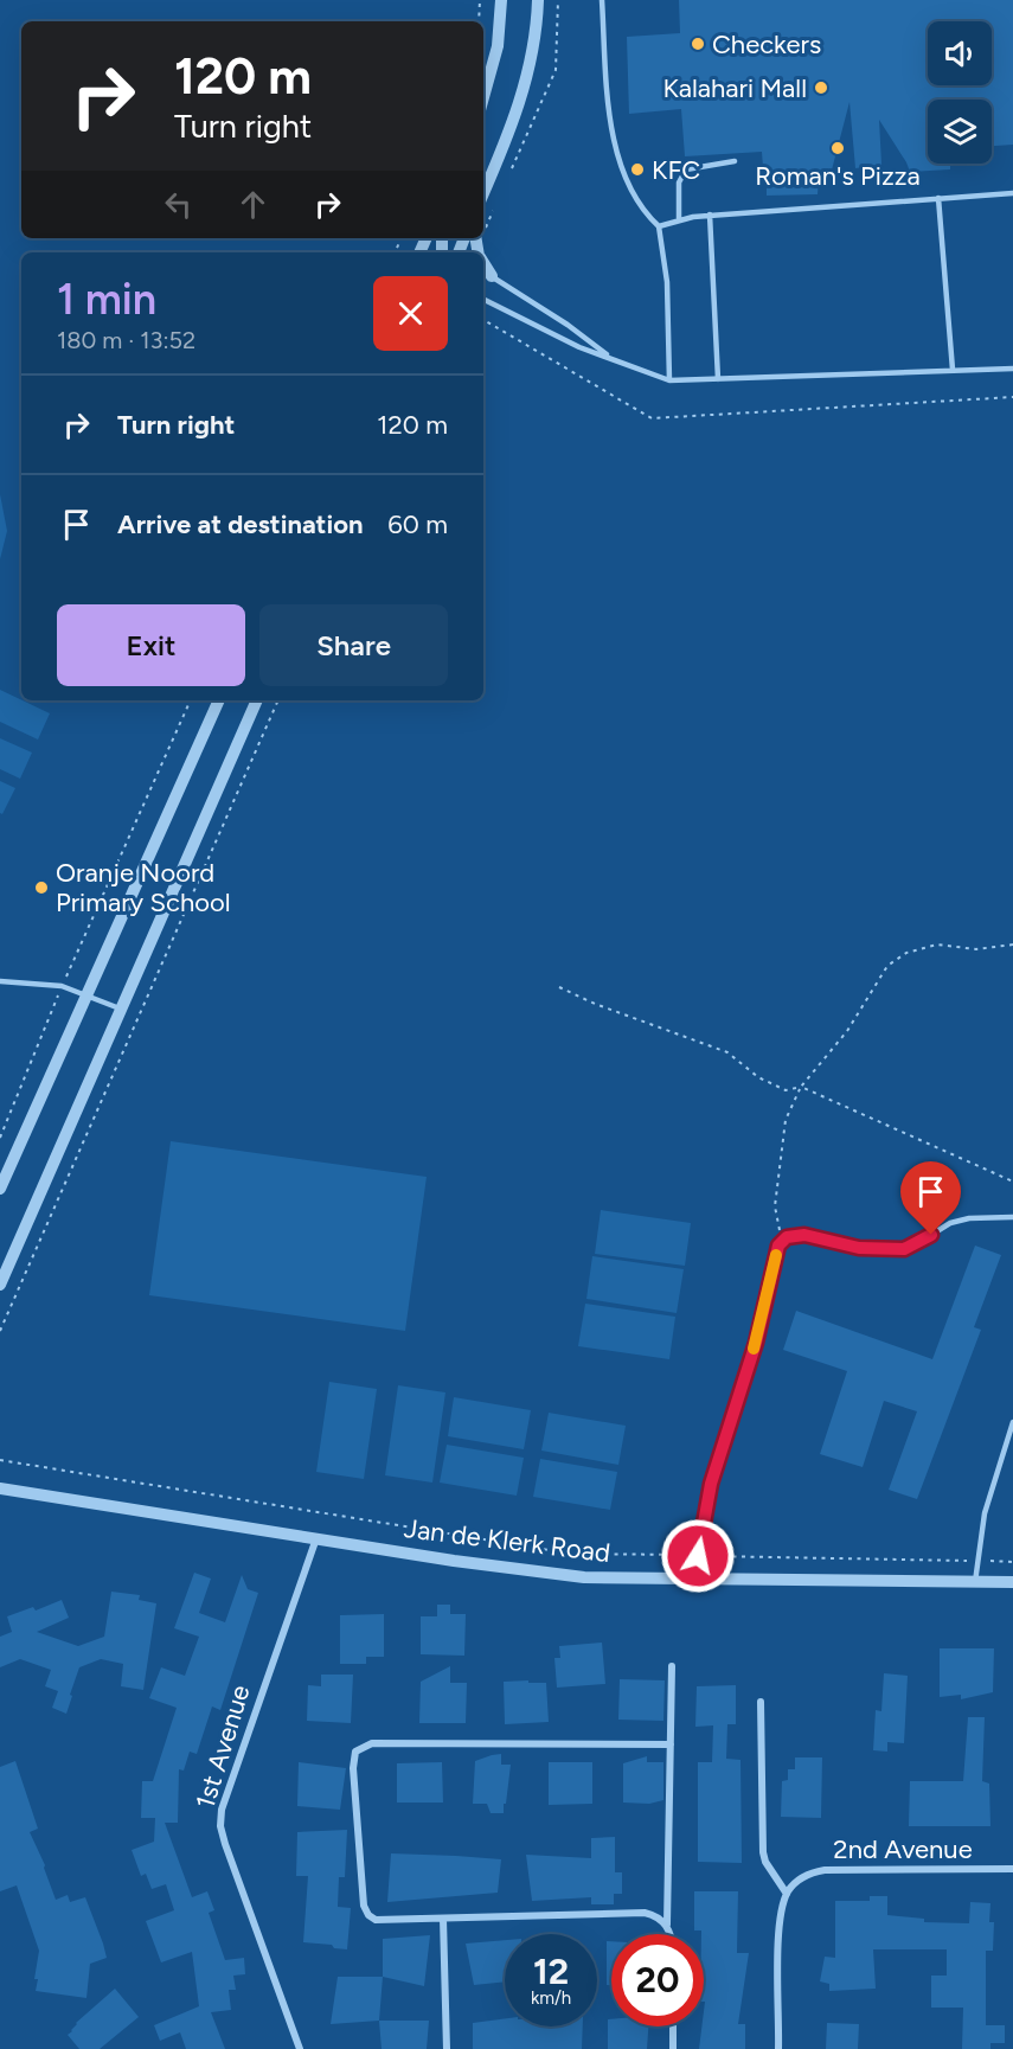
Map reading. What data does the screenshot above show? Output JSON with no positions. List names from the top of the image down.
{
  "streets": {
    "street": ["Jan de Klerk Road", "1st Avenue", "2nd Avenue"]
  },
  "crossings": [
    ["Jan de Klerk Road", "1st Avenue"]
  ],
  "places": [
    "Checkers",
    "Kalahari Mall",
    "Roman's Pizza",
    "KFC",
    "Oranje Noord Primary School"
  ],
  "page": {
    "turn": ["120 m", "Turn right"],
    "heading": ["1 min", "180 m · 13:52"],
    "list": [
      {
        "name": "Turn right",
        "value": "120 m"
      },
      {
        "name": "Arrive at destination",
        "value": "60 m"
      }
    ],
    "buttons": ["Exit", "Share"],
    "speed": "12 km/h",
    "limit": "20"
  }
}
